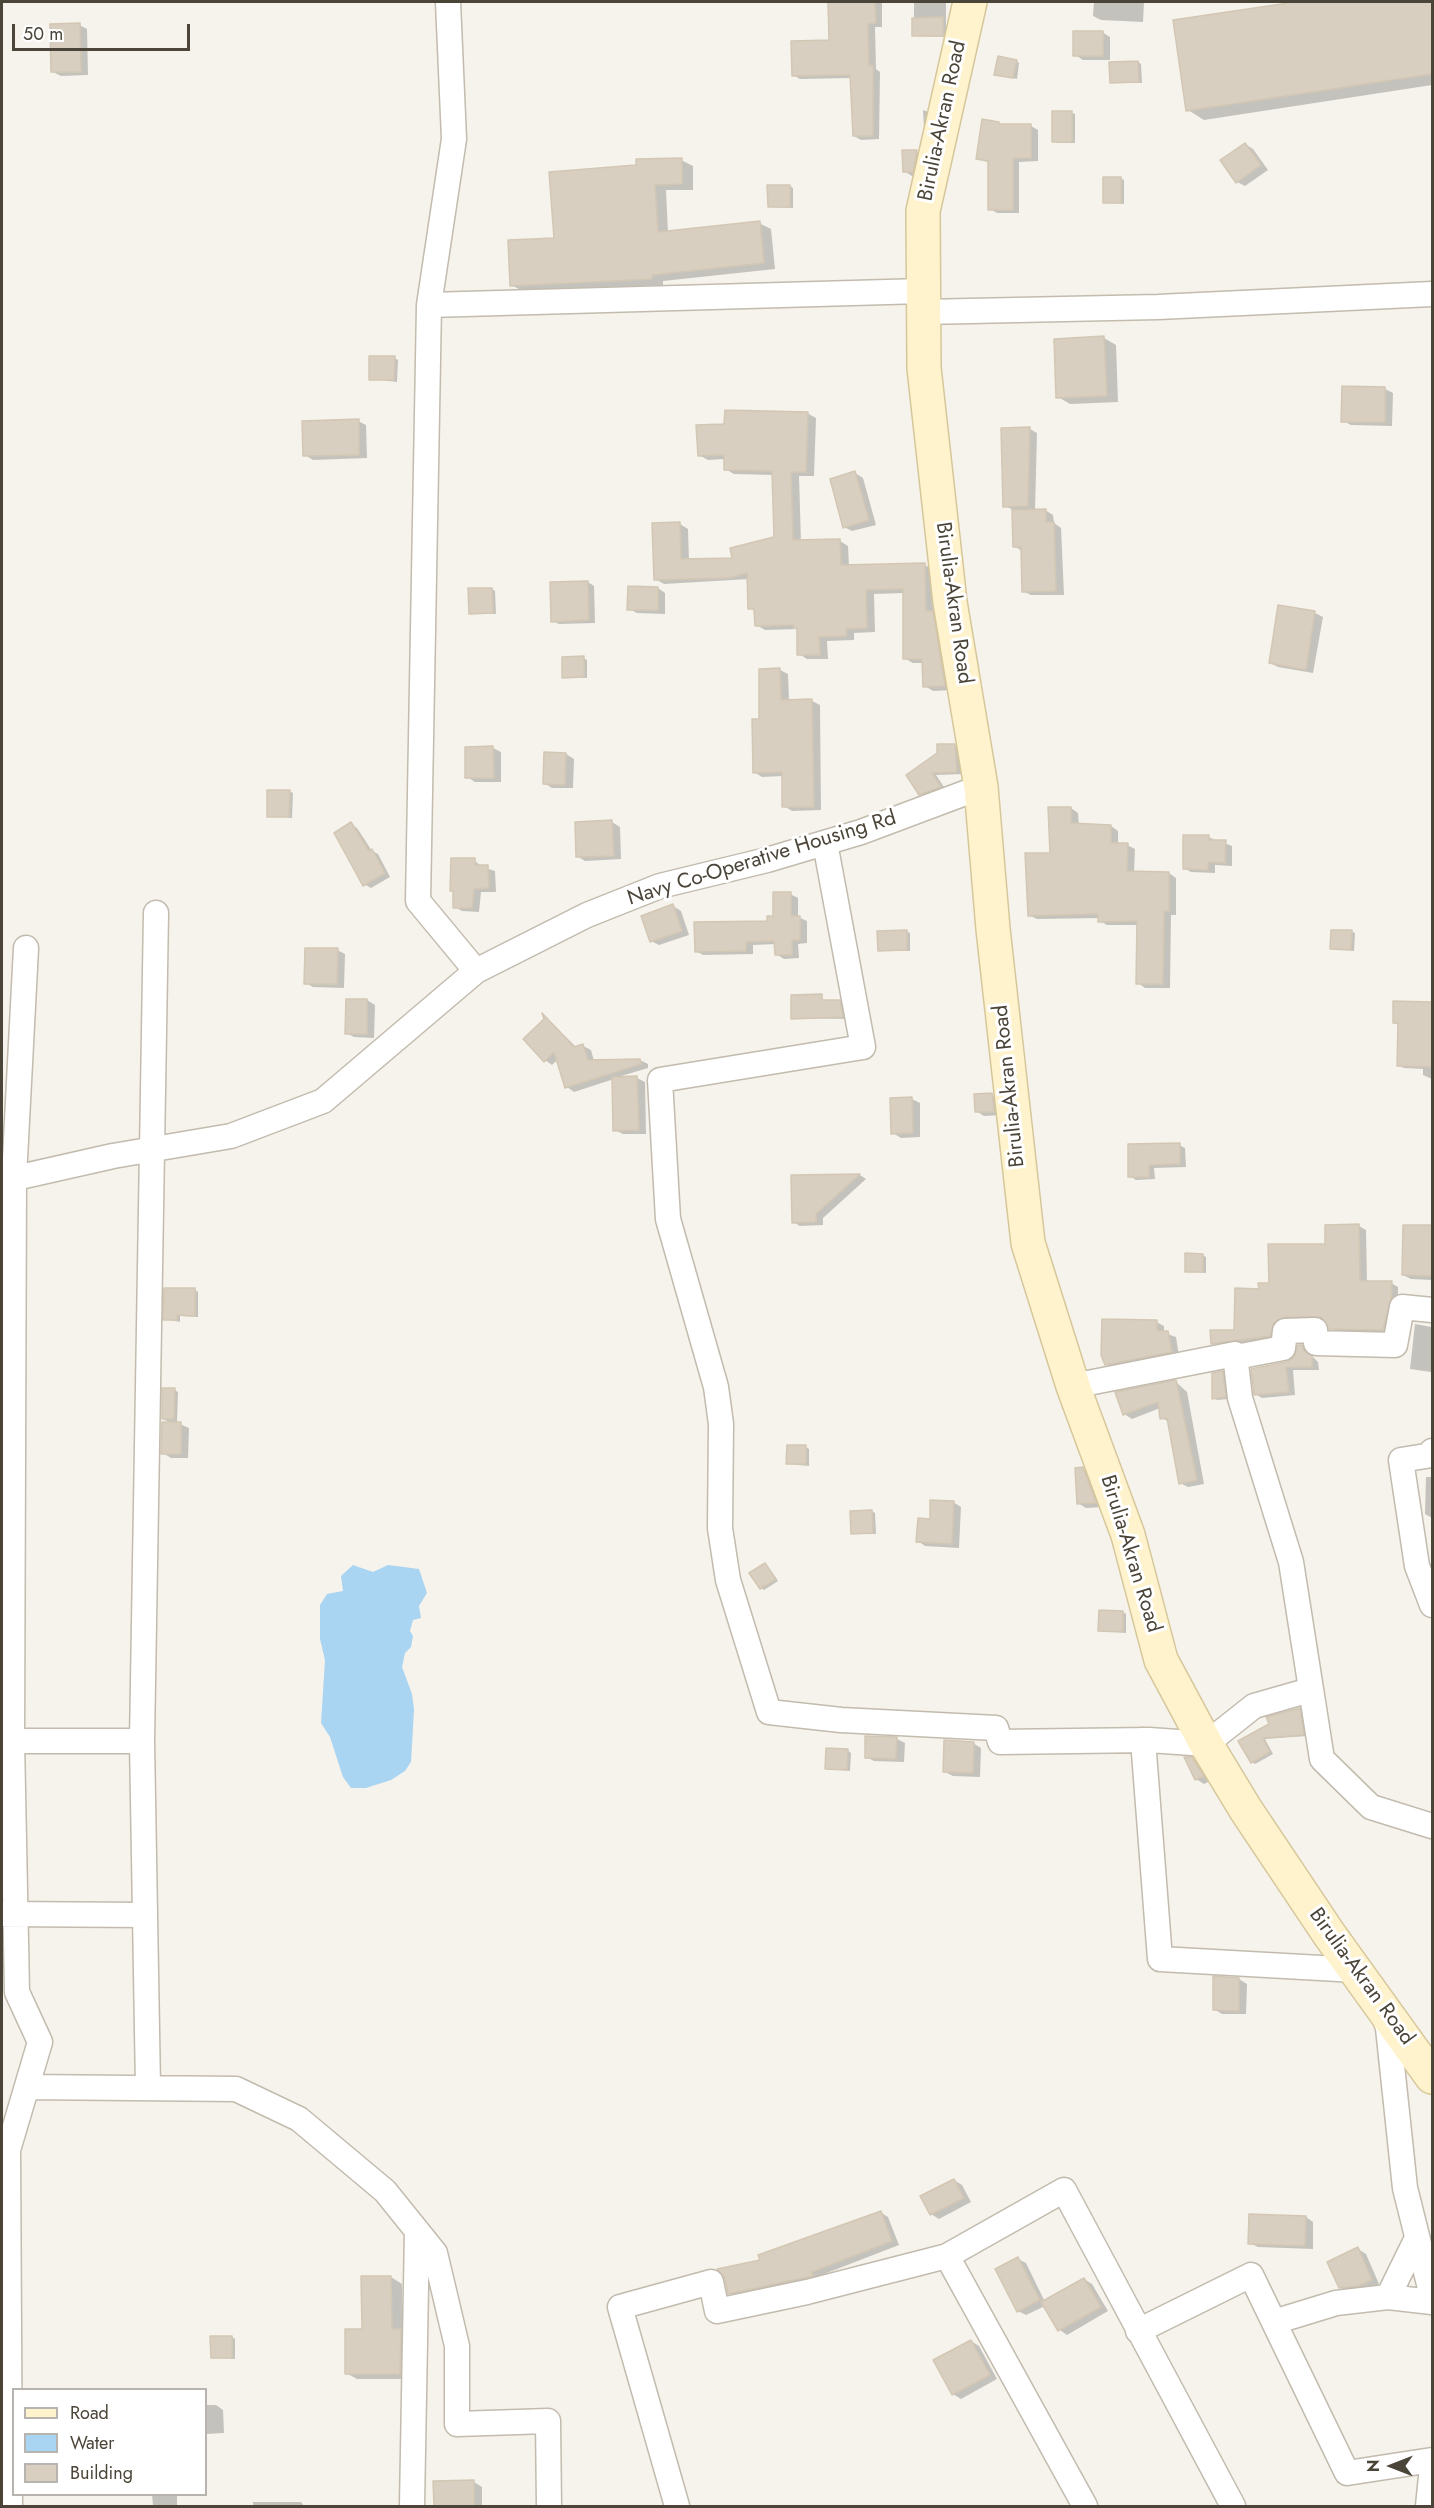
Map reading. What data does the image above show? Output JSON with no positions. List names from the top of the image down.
{
  "streets": {
    "street": ["Birulia-Akran Road", "Navy Co-Operative Housing Rd"]
  },
  "crossings": [
    ["Birulia-Akran Road", "Navy Co-Operative Housing Rd"]
  ],
  "legend": ["Road", "Water", "Building"],
  "scale_bar": "50 m",
  "north": "left"
}
